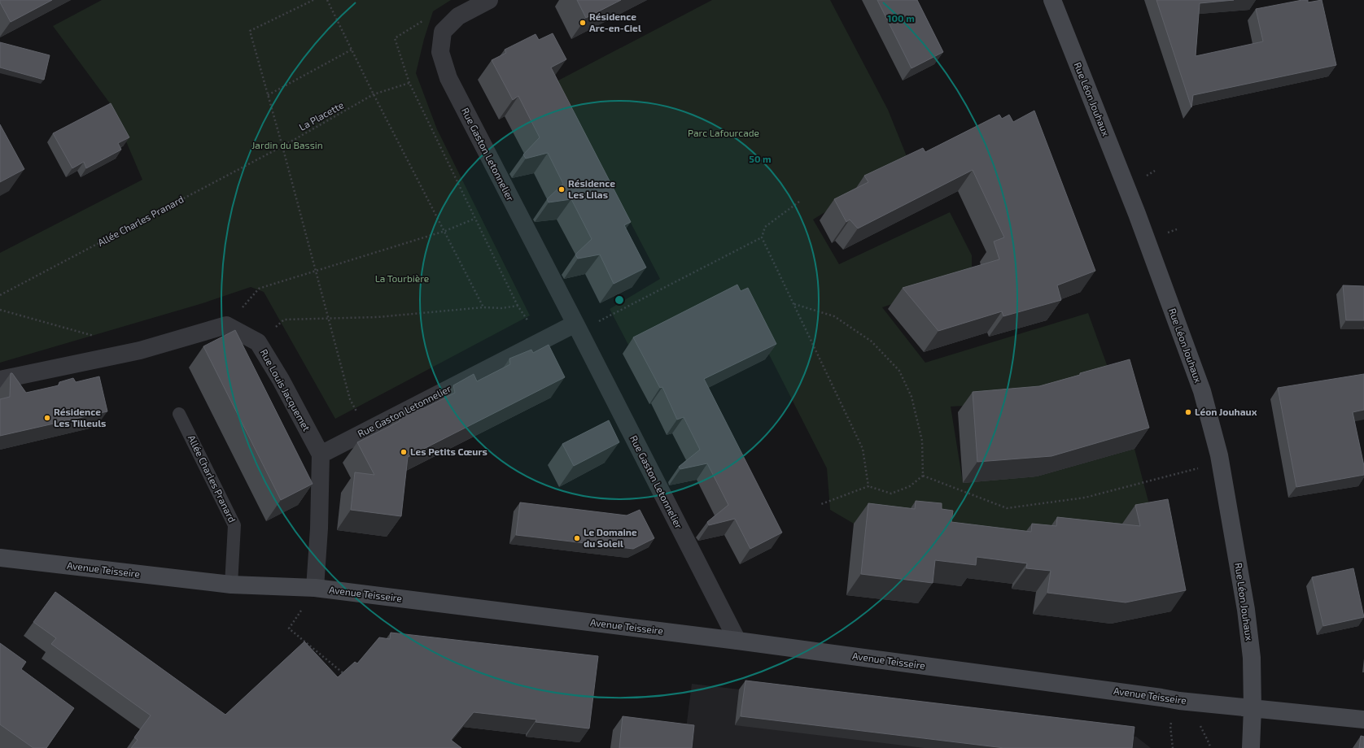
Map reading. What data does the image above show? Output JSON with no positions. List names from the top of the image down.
{
  "streets": {
    "street": [
      "Rue Léon Jouhaux",
      "Rue Gaston Letonnelier",
      "Rue Louis Jacquemet",
      "Avenue Teisseire"
    ],
    "lane": ["Allée Charles Pranard"],
    "path": ["La Placette"]
  },
  "crossings": [
    ["Rue Léon Jouhaux", "Avenue Teisseire"],
    ["La Placette", "Allée Charles Pranard"],
    ["Rue Gaston Letonnelier", "Rue Louis Jacquemet"],
    ["Rue Gaston Letonnelier", "Avenue Teisseire"],
    ["Allée Charles Pranard", "Avenue Teisseire"],
    ["Rue Louis Jacquemet", "Avenue Teisseire"]
  ],
  "parks": ["Parc Lafourcade", "Jardin du Bassin", "La Tourbière"],
  "places": [
    "Résidence Arc-en-Ciel",
    "Résidence Les Lilas",
    "Léon Jouhaux",
    "Résidence Les Tilleuls",
    "Les Petits Cœurs",
    "Le Domaine du Soleil"
  ],
  "rings": ["100 m", "50 m"]
}
